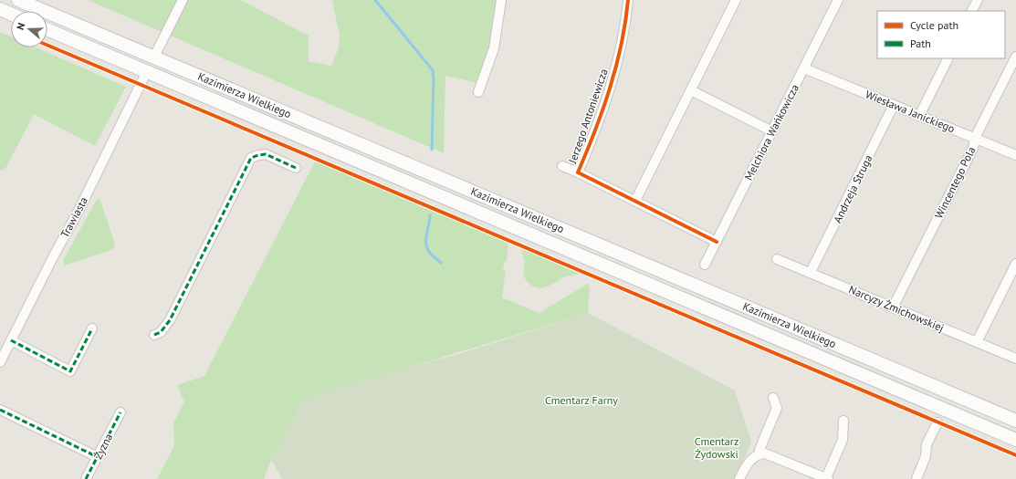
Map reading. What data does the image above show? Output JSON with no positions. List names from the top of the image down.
{
  "streets": {
    "main road": ["Kazimierza Wielkiego"],
    "street": [
      "Wiesława Janickiego",
      "Jerzego Antoniewicza",
      "Melchiora Wańkowicza",
      "Wincentego Pola",
      "Andrzeja Struga",
      "Trawiasta",
      "Narcyzy Żmichowskiej",
      "Żyzna"
    ]
  },
  "crossings": [
    ["Kazimierza Wielkiego", "Trawiasta"],
    ["Wiesława Janickiego", "Melchiora Wańkowicza"],
    ["Wiesława Janickiego", "Wincentego Pola"],
    ["Wiesława Janickiego", "Andrzeja Struga"],
    ["Jerzego Antoniewicza", "Melchiora Wańkowicza"],
    ["Wincentego Pola", "Narcyzy Żmichowskiej"],
    ["Andrzeja Struga", "Narcyzy Żmichowskiej"]
  ],
  "parks": ["Cmentarz Farny", "Cmentarz Żydowski"],
  "legend": ["Cycle path", "Path"],
  "north": "left"
}
